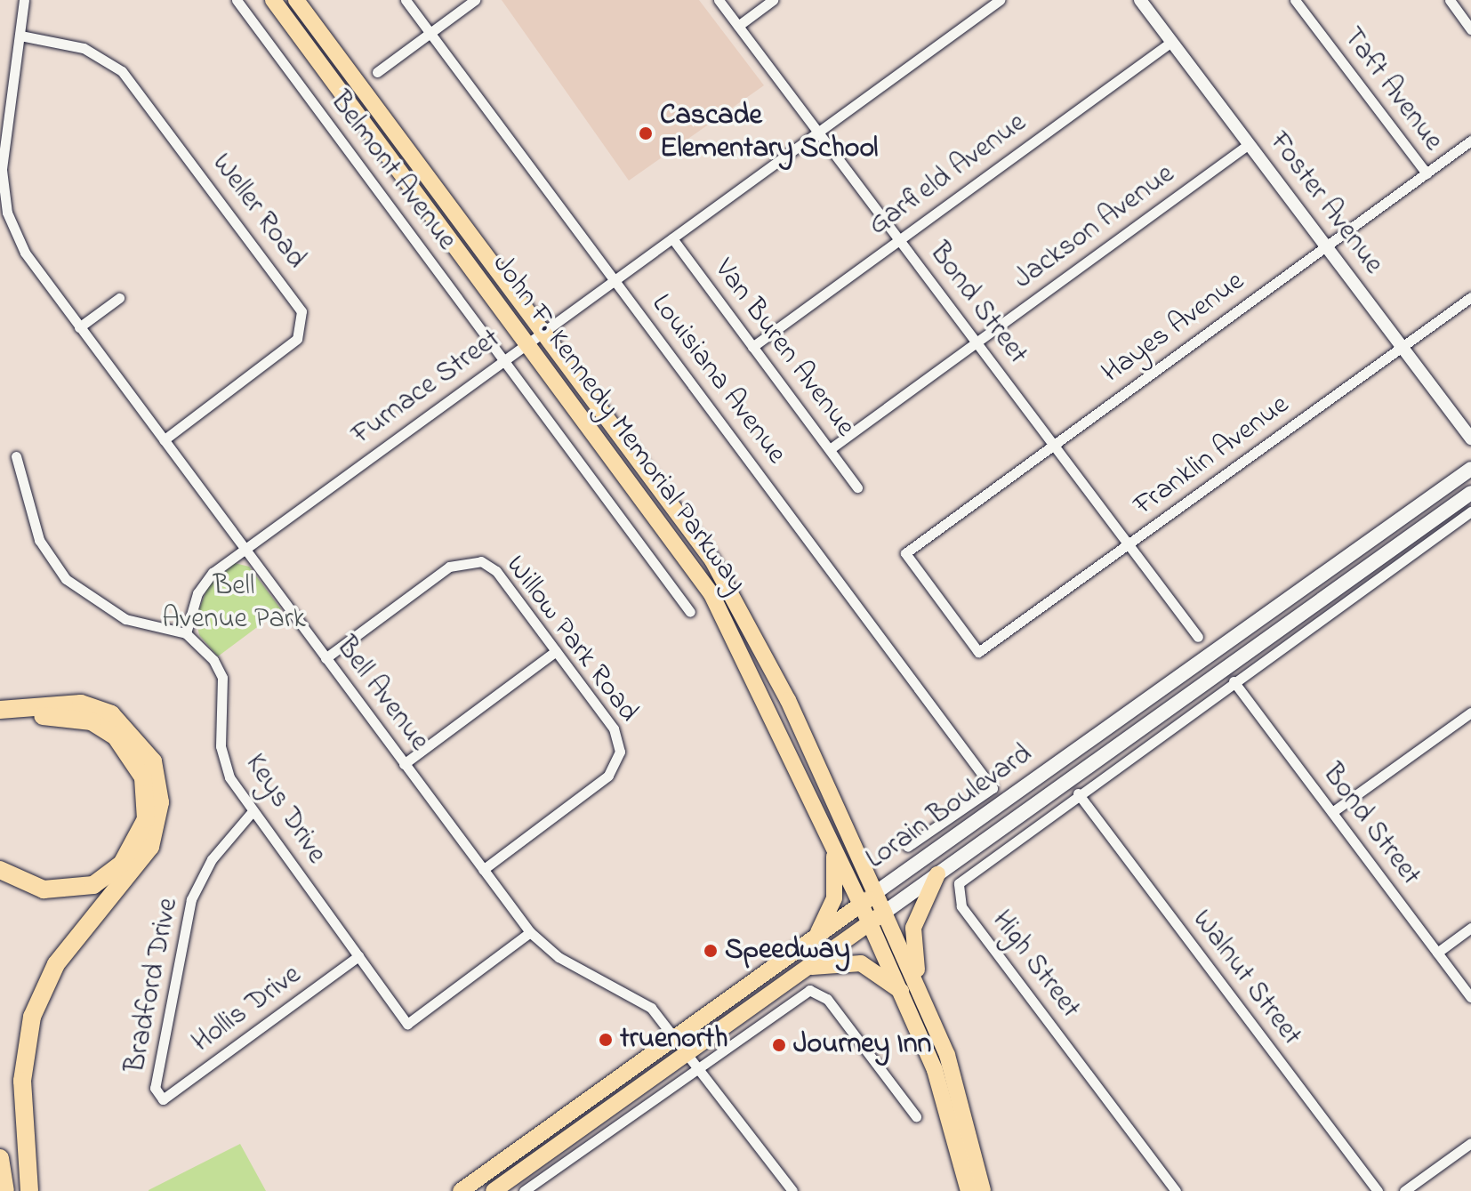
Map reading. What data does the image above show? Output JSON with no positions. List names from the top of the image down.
{
  "streets": {
    "main road": ["John F. Kennedy Memorial Parkway", "Lorain Boulevard"],
    "street": [
      "Taft Avenue",
      "Belmont Avenue",
      "Garfield Avenue",
      "Foster Avenue",
      "Weller Road",
      "Jackson Avenue",
      "Bond Street",
      "Hayes Avenue",
      "Van Buren Avenue",
      "Louisiana Avenue",
      "Furnace Street",
      "Franklin Avenue",
      "Willow Park Road",
      "Bell Avenue",
      "Keys Drive",
      "High Street",
      "Walnut Street",
      "Bradford Drive",
      "Hollis Drive"
    ]
  },
  "crossings": [
    ["Taft Avenue", "Hayes Avenue"],
    ["Belmont Avenue", "Furnace Street"],
    ["Garfield Avenue", "Foster Avenue"],
    ["Garfield Avenue", "Bond Street"],
    ["Garfield Avenue", "Van Buren Avenue"],
    ["Foster Avenue", "Jackson Avenue"],
    ["Foster Avenue", "Hayes Avenue"],
    ["Foster Avenue", "Franklin Avenue"],
    ["Weller Road", "Bell Avenue"],
    ["Jackson Avenue", "Bond Street"],
    ["Jackson Avenue", "Van Buren Avenue"],
    ["Bond Street", "Hayes Avenue"],
    ["Bond Street", "Furnace Street"],
    ["Bond Street", "Franklin Avenue"],
    ["Hayes Avenue", "Franklin Avenue"],
    ["Van Buren Avenue", "Furnace Street"],
    ["Louisiana Avenue", "Furnace Street"],
    ["Furnace Street", "John F. Kennedy Memorial Parkway"],
    ["Furnace Street", "Bell Avenue"],
    ["Furnace Street", "Keys Drive"],
    ["John F. Kennedy Memorial Parkway", "Lorain Boulevard"],
    ["Willow Park Road", "Bell Avenue"],
    ["Bell Avenue", "Lorain Boulevard"],
    ["Bell Avenue", "Keys Drive"],
    ["Keys Drive", "Bradford Drive"],
    ["Keys Drive", "Hollis Drive"],
    ["High Street", "Walnut Street"],
    ["Bradford Drive", "Hollis Drive"]
  ],
  "parks": ["Bell Avenue Park"],
  "places": [
    "Cascade Elementary School",
    "Speedway",
    "truenorth",
    "Journey Inn"
  ]
}
